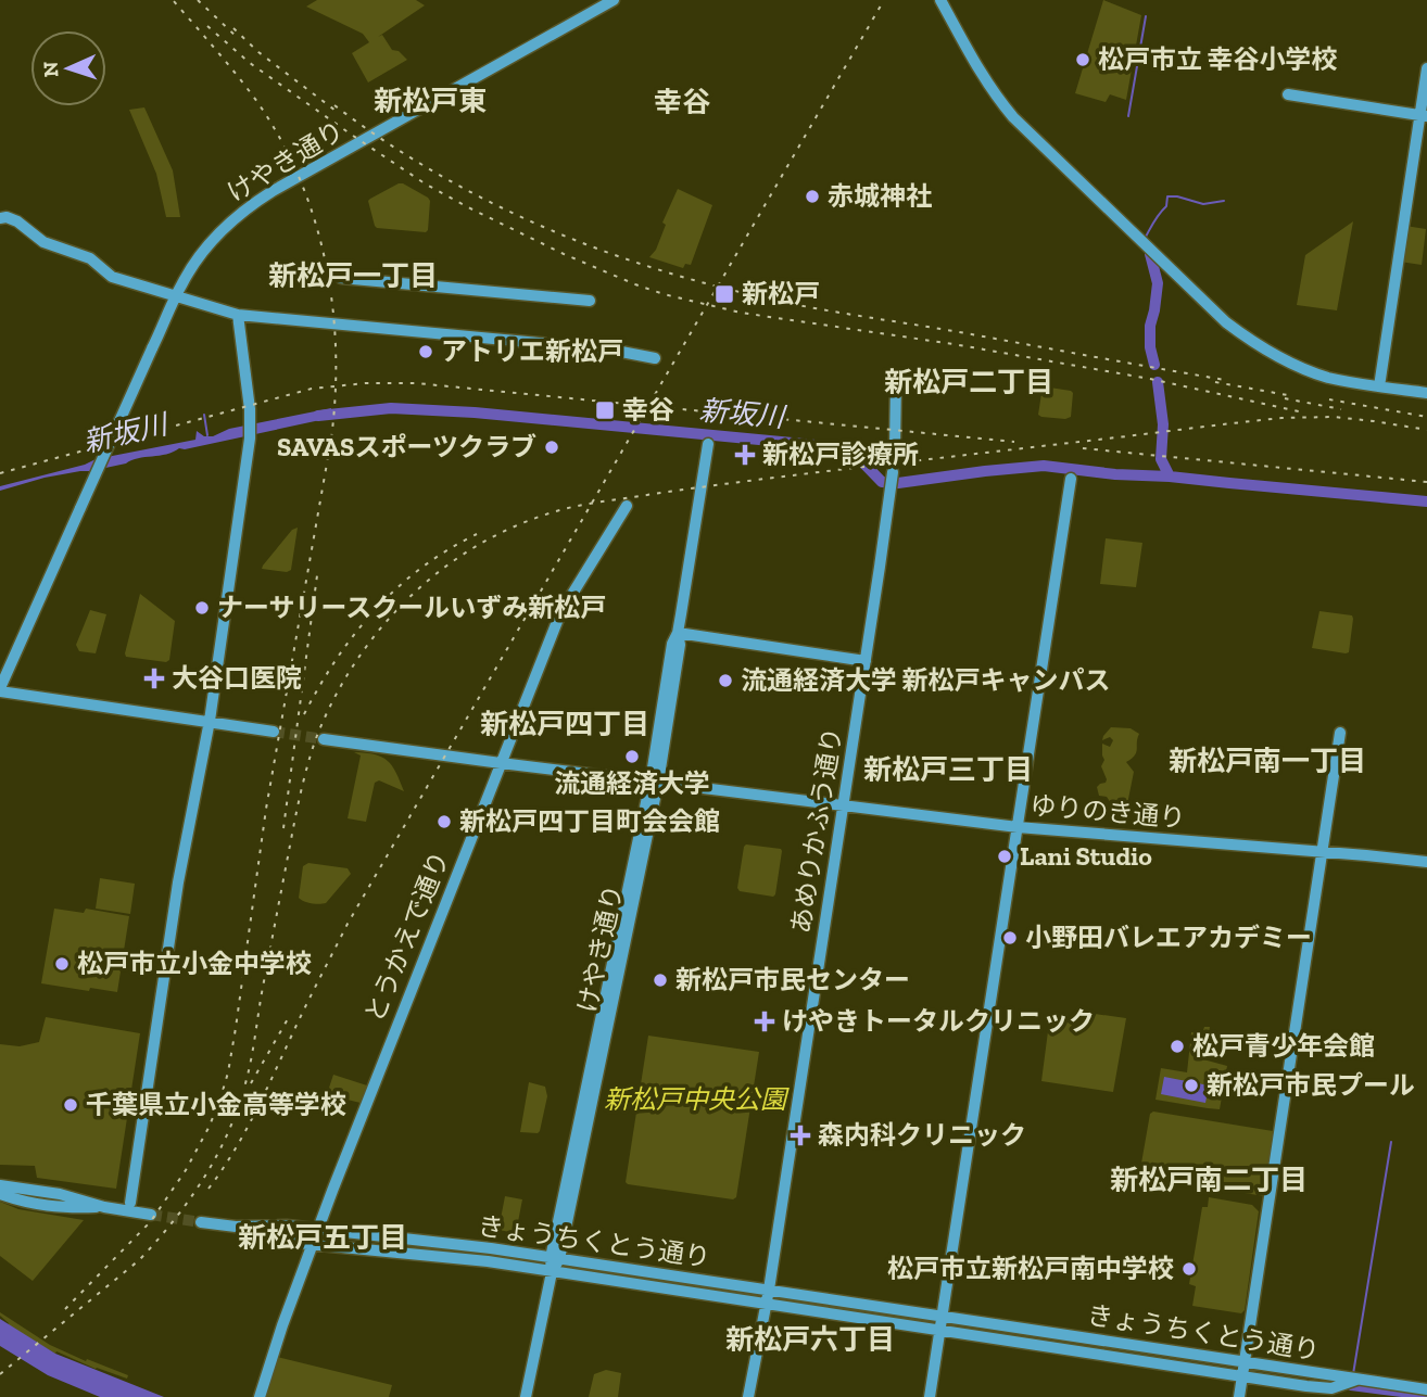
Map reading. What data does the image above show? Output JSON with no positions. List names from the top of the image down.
{
  "streets": {
    "street": [
      "けやき通り",
      "ゆりのき通り",
      "あめりかふう通り",
      "とうかえで通り",
      "きょうちくとう通り"
    ]
  },
  "crossings": [
    ["けやき通り", "ゆりのき通り"],
    ["けやき通り", "きょうちくとう通り"],
    ["ゆりのき通り", "あめりかふう通り"],
    ["ゆりのき通り", "とうかえで通り"],
    ["あめりかふう通り", "きょうちくとう通り"],
    ["とうかえで通り", "きょうちくとう通り"]
  ],
  "districts": [
    "新松戸東",
    "幸谷",
    "新松戸一丁目",
    "新松戸二丁目",
    "新松戸四丁目",
    "新松戸南一丁目",
    "新松戸三丁目",
    "新松戸南二丁目",
    "新松戸五丁目",
    "新松戸六丁目"
  ],
  "water": ["新坂川"],
  "parks": ["新松戸中央公園"],
  "places": {
    "other": [
      "松戸市立 幸谷小学校",
      "赤城神社",
      "アトリエ新松戸",
      "SAVASスポーツクラブ",
      "ナーサリースクールいずみ新松戸",
      "流通経済大学 新松戸キャンパス",
      "流通経済大学",
      "新松戸四丁目町会会館",
      "Lani Studio",
      "小野田バレエアカデミー",
      "松戸市立小金中学校",
      "新松戸市民センター",
      "松戸青少年会館",
      "新松戸市民プール",
      "千葉県立小金高等学校",
      "松戸市立新松戸南中学校"
    ],
    "transit": ["新松戸", "幸谷"],
    "health": [
      "新松戸診療所",
      "大谷口医院",
      "けやきトータルクリニック",
      "森内科クリニック"
    ]
  },
  "north": "left"
}
